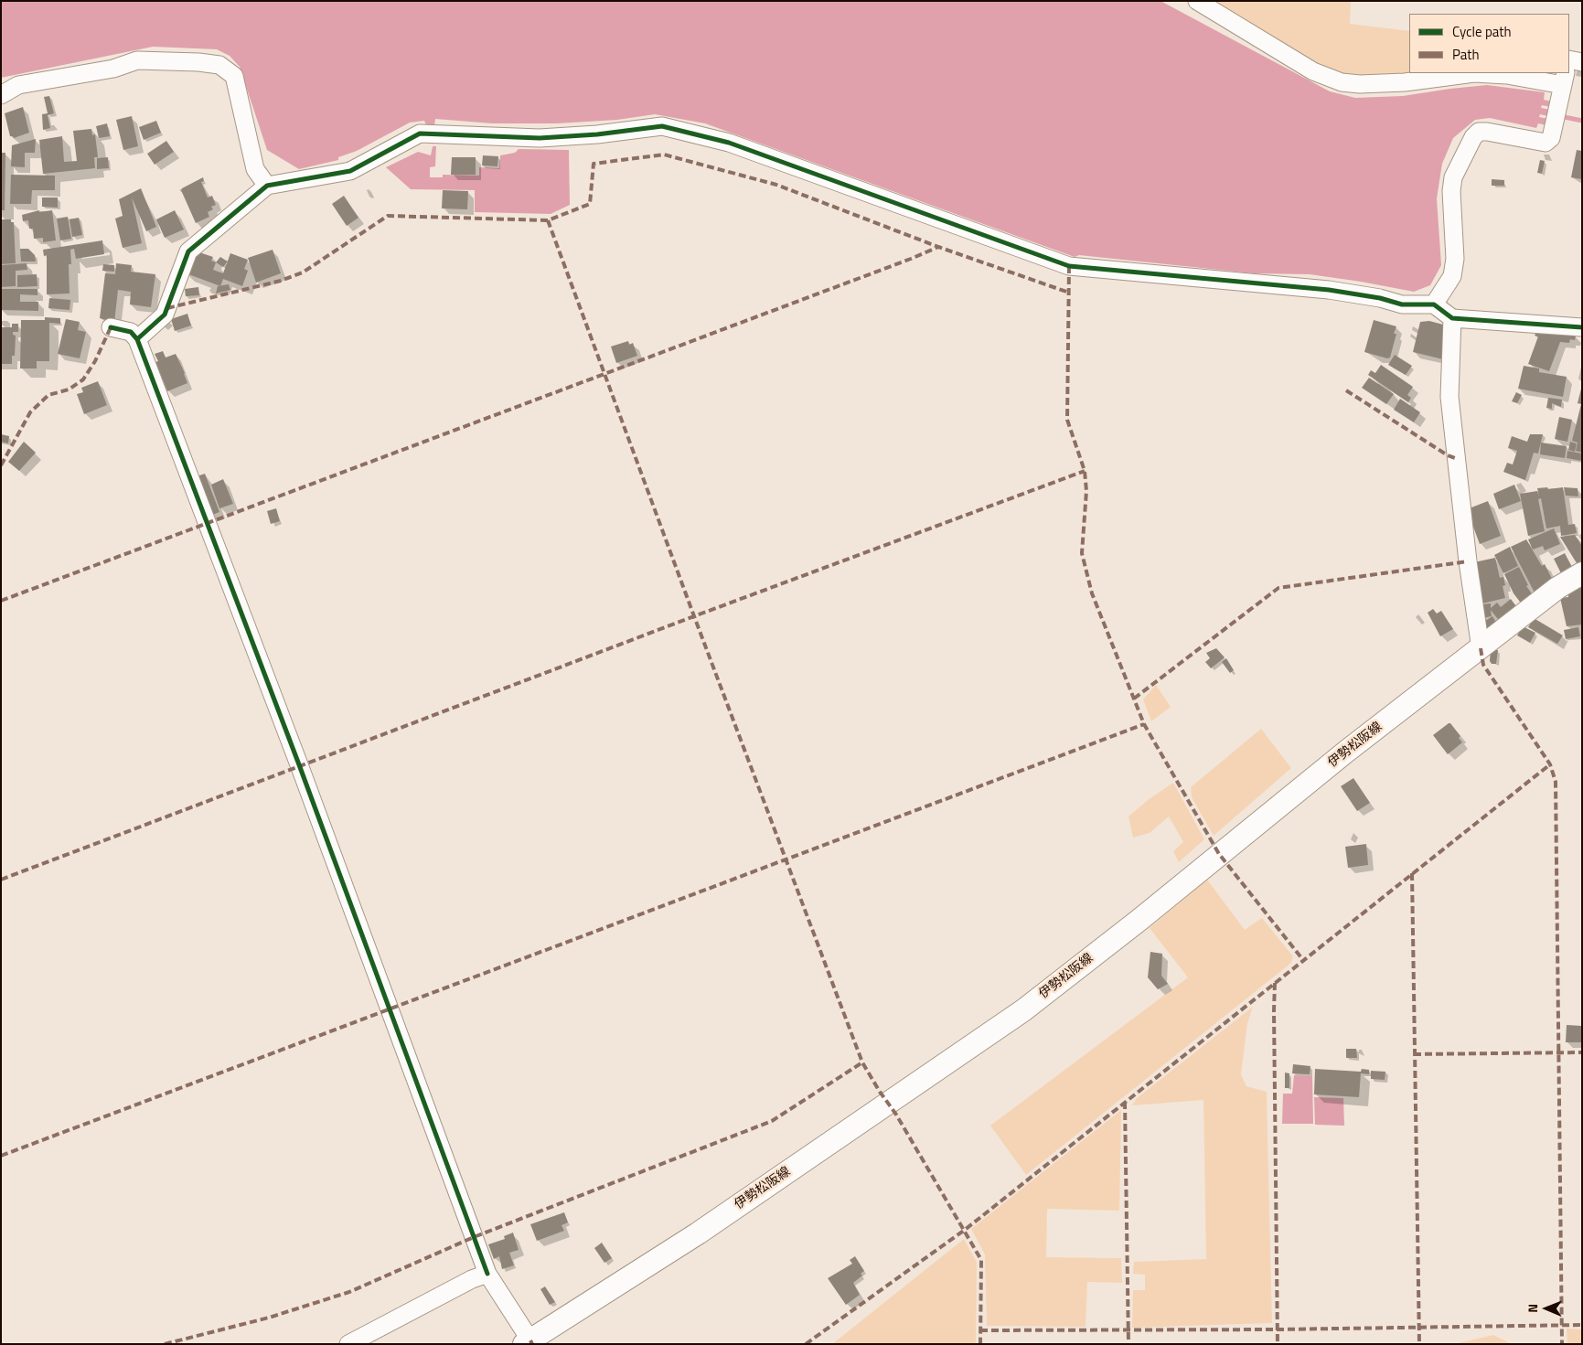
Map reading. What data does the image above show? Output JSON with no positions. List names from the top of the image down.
{
  "streets": {
    "main road": ["伊勢松阪線"]
  },
  "legend": ["Cycle path", "Path"],
  "north": "left"
}
